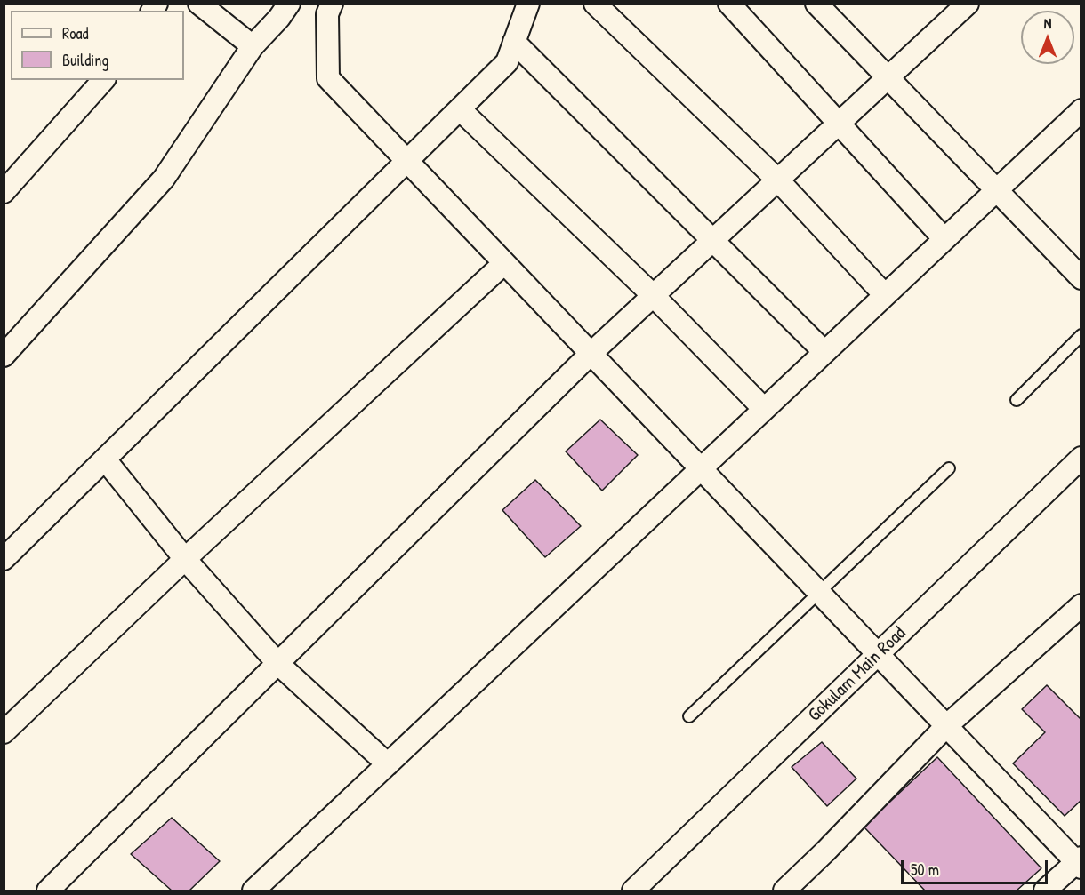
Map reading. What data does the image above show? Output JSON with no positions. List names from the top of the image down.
{
  "streets": {
    "street": ["Gokulam Main Road"]
  },
  "legend": ["Road", "Building"],
  "scale_bar": "50 m",
  "north": "top"
}
